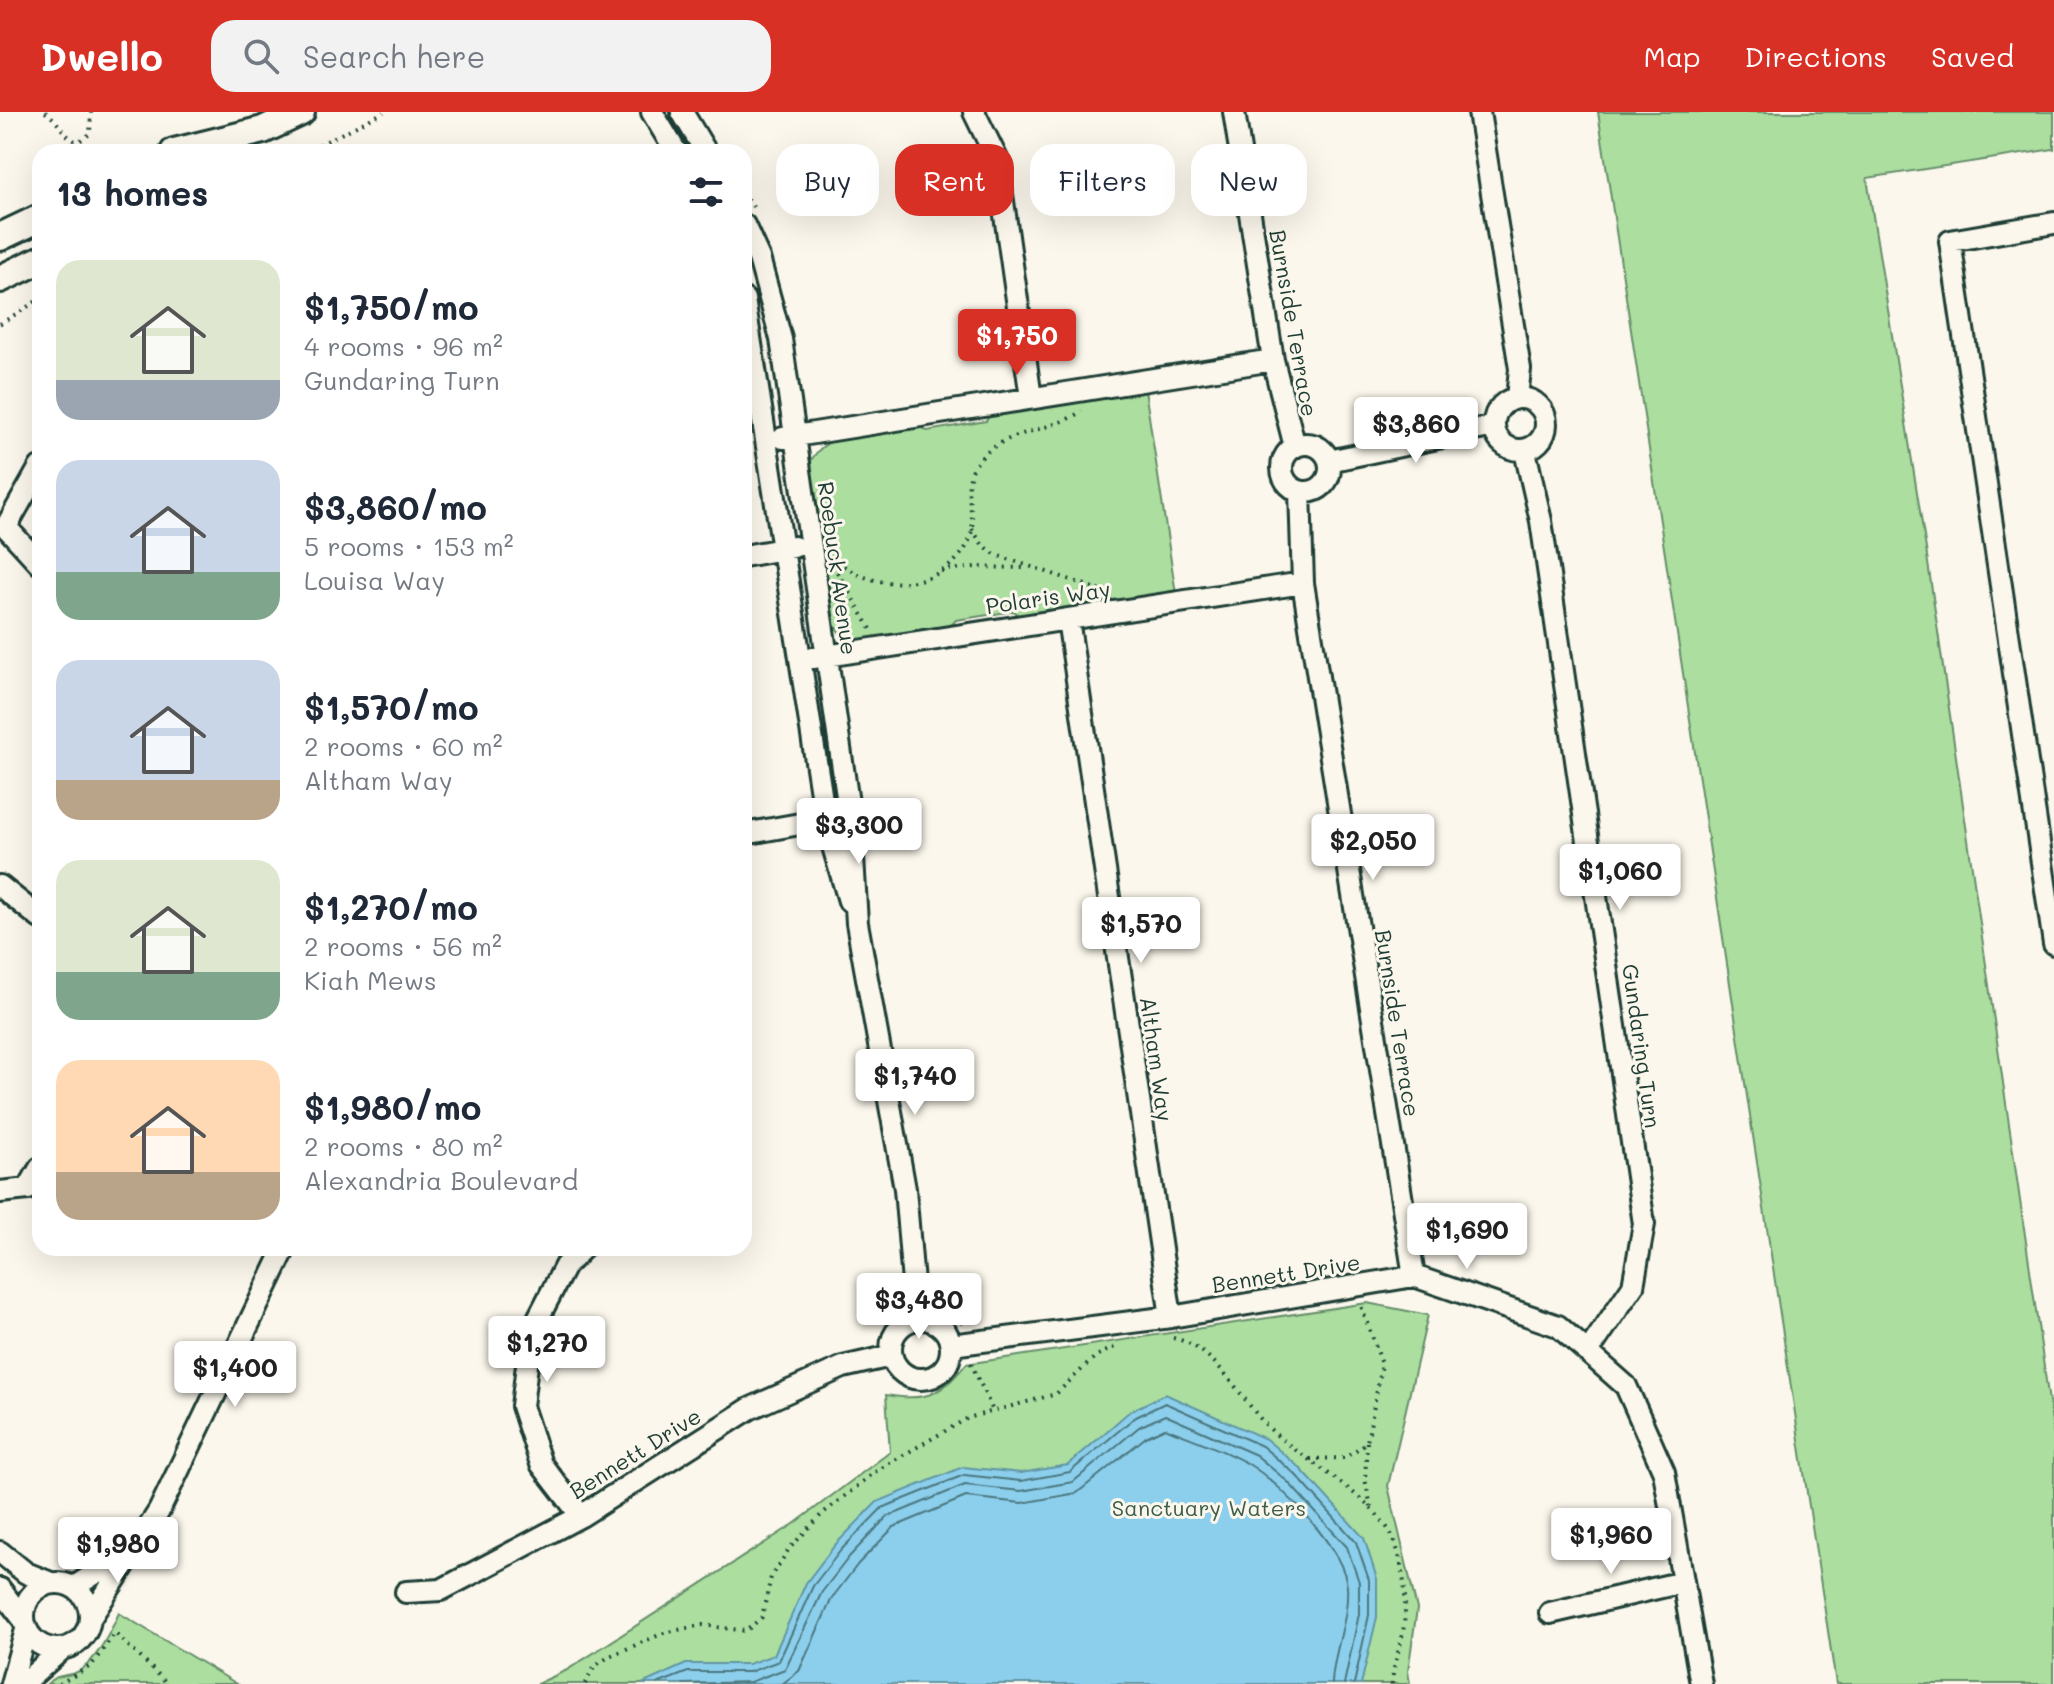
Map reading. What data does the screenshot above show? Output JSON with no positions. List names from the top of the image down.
{
  "streets": {
    "street": [
      "Burnside Terrace",
      "Roebuck Avenue",
      "Polaris Way",
      "Gundaring Turn",
      "Altham Way",
      "Bennett Drive"
    ]
  },
  "crossings": [
    ["Burnside Terrace", "Polaris Way"],
    ["Burnside Terrace", "Bennett Drive"],
    ["Roebuck Avenue", "Polaris Way"],
    ["Roebuck Avenue", "Bennett Drive"],
    ["Polaris Way", "Altham Way"],
    ["Gundaring Turn", "Bennett Drive"],
    ["Altham Way", "Bennett Drive"]
  ],
  "parks": ["Sanctuary Waters"],
  "page": {
    "header": "Dwello",
    "search": "Search here",
    "nav": ["Map", "Directions", "Saved"],
    "chip": [
      "Buy",
      "Rent",
      "Filters",
      "New"
    ],
    "heading": "13 homes",
    "list": [
      {
        "name": "$1,750/mo",
        "note": "4 rooms · 96 m² · Gundaring Turn"
      },
      {
        "name": "$3,860/mo",
        "note": "5 rooms · 153 m² · Louisa Way"
      },
      {
        "name": "$1,570/mo",
        "note": "2 rooms · 60 m² · Altham Way"
      },
      {
        "name": "$1,270/mo",
        "note": "2 rooms · 56 m² · Kiah Mews"
      },
      {
        "name": "$1,980/mo",
        "note": "2 rooms · 80 m² · Alexandria Boulevard"
      }
    ],
    "price": [
      "$1,750",
      "$3,860",
      "$3,300",
      "$2,050",
      "$1,060",
      "$1,570",
      "$1,740",
      "$1,690",
      "$3,480",
      "$1,270",
      "$1,400",
      "$1,960",
      "$1,980"
    ]
  }
}
